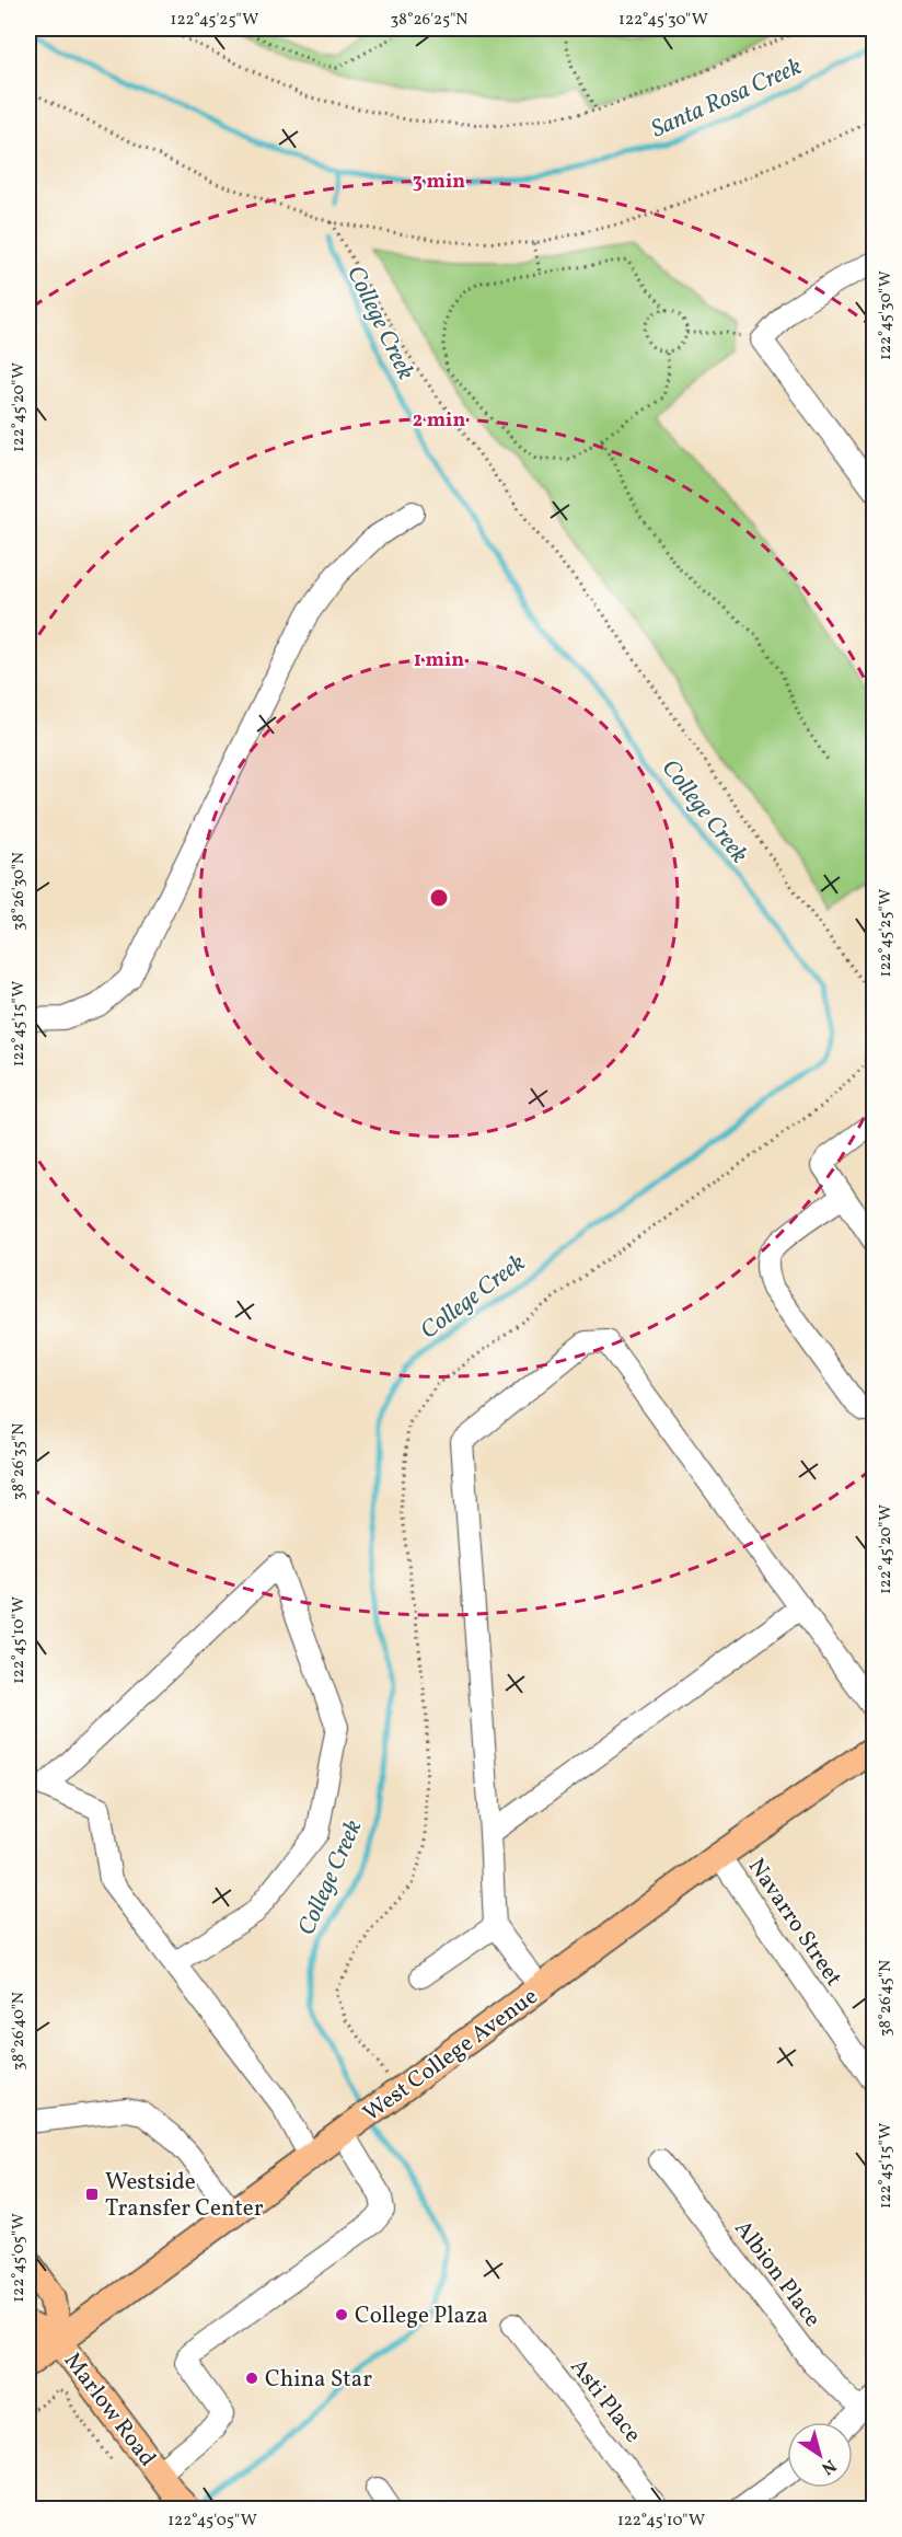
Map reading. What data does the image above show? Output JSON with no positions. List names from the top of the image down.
{
  "streets": {
    "main road": ["West College Avenue", "Marlow Road"],
    "street": ["Navarro Street", "Albion Place", "Asti Place"]
  },
  "crossings": [
    ["Navarro Street", "West College Avenue"],
    ["West College Avenue", "Marlow Road"]
  ],
  "water": ["Santa Rosa Creek", "College Creek"],
  "places": {
    "transit": ["Westside Transfer Center"],
    "other": ["College Plaza", "China Star"]
  },
  "north": "bottom right",
  "coordinates": [
    "122°45'25\"W",
    "38°26'25\"N",
    "122°45'30\"W",
    "122°45'20\"W",
    "38°26'30\"N",
    "122°45'15\"W",
    "38°26'35\"N",
    "122°45'10\"W",
    "38°26'45\"N",
    "38°26'40\"N",
    "122°45'05\"W"
  ],
  "rings": ["3 min", "2 min", "1 min"]
}
